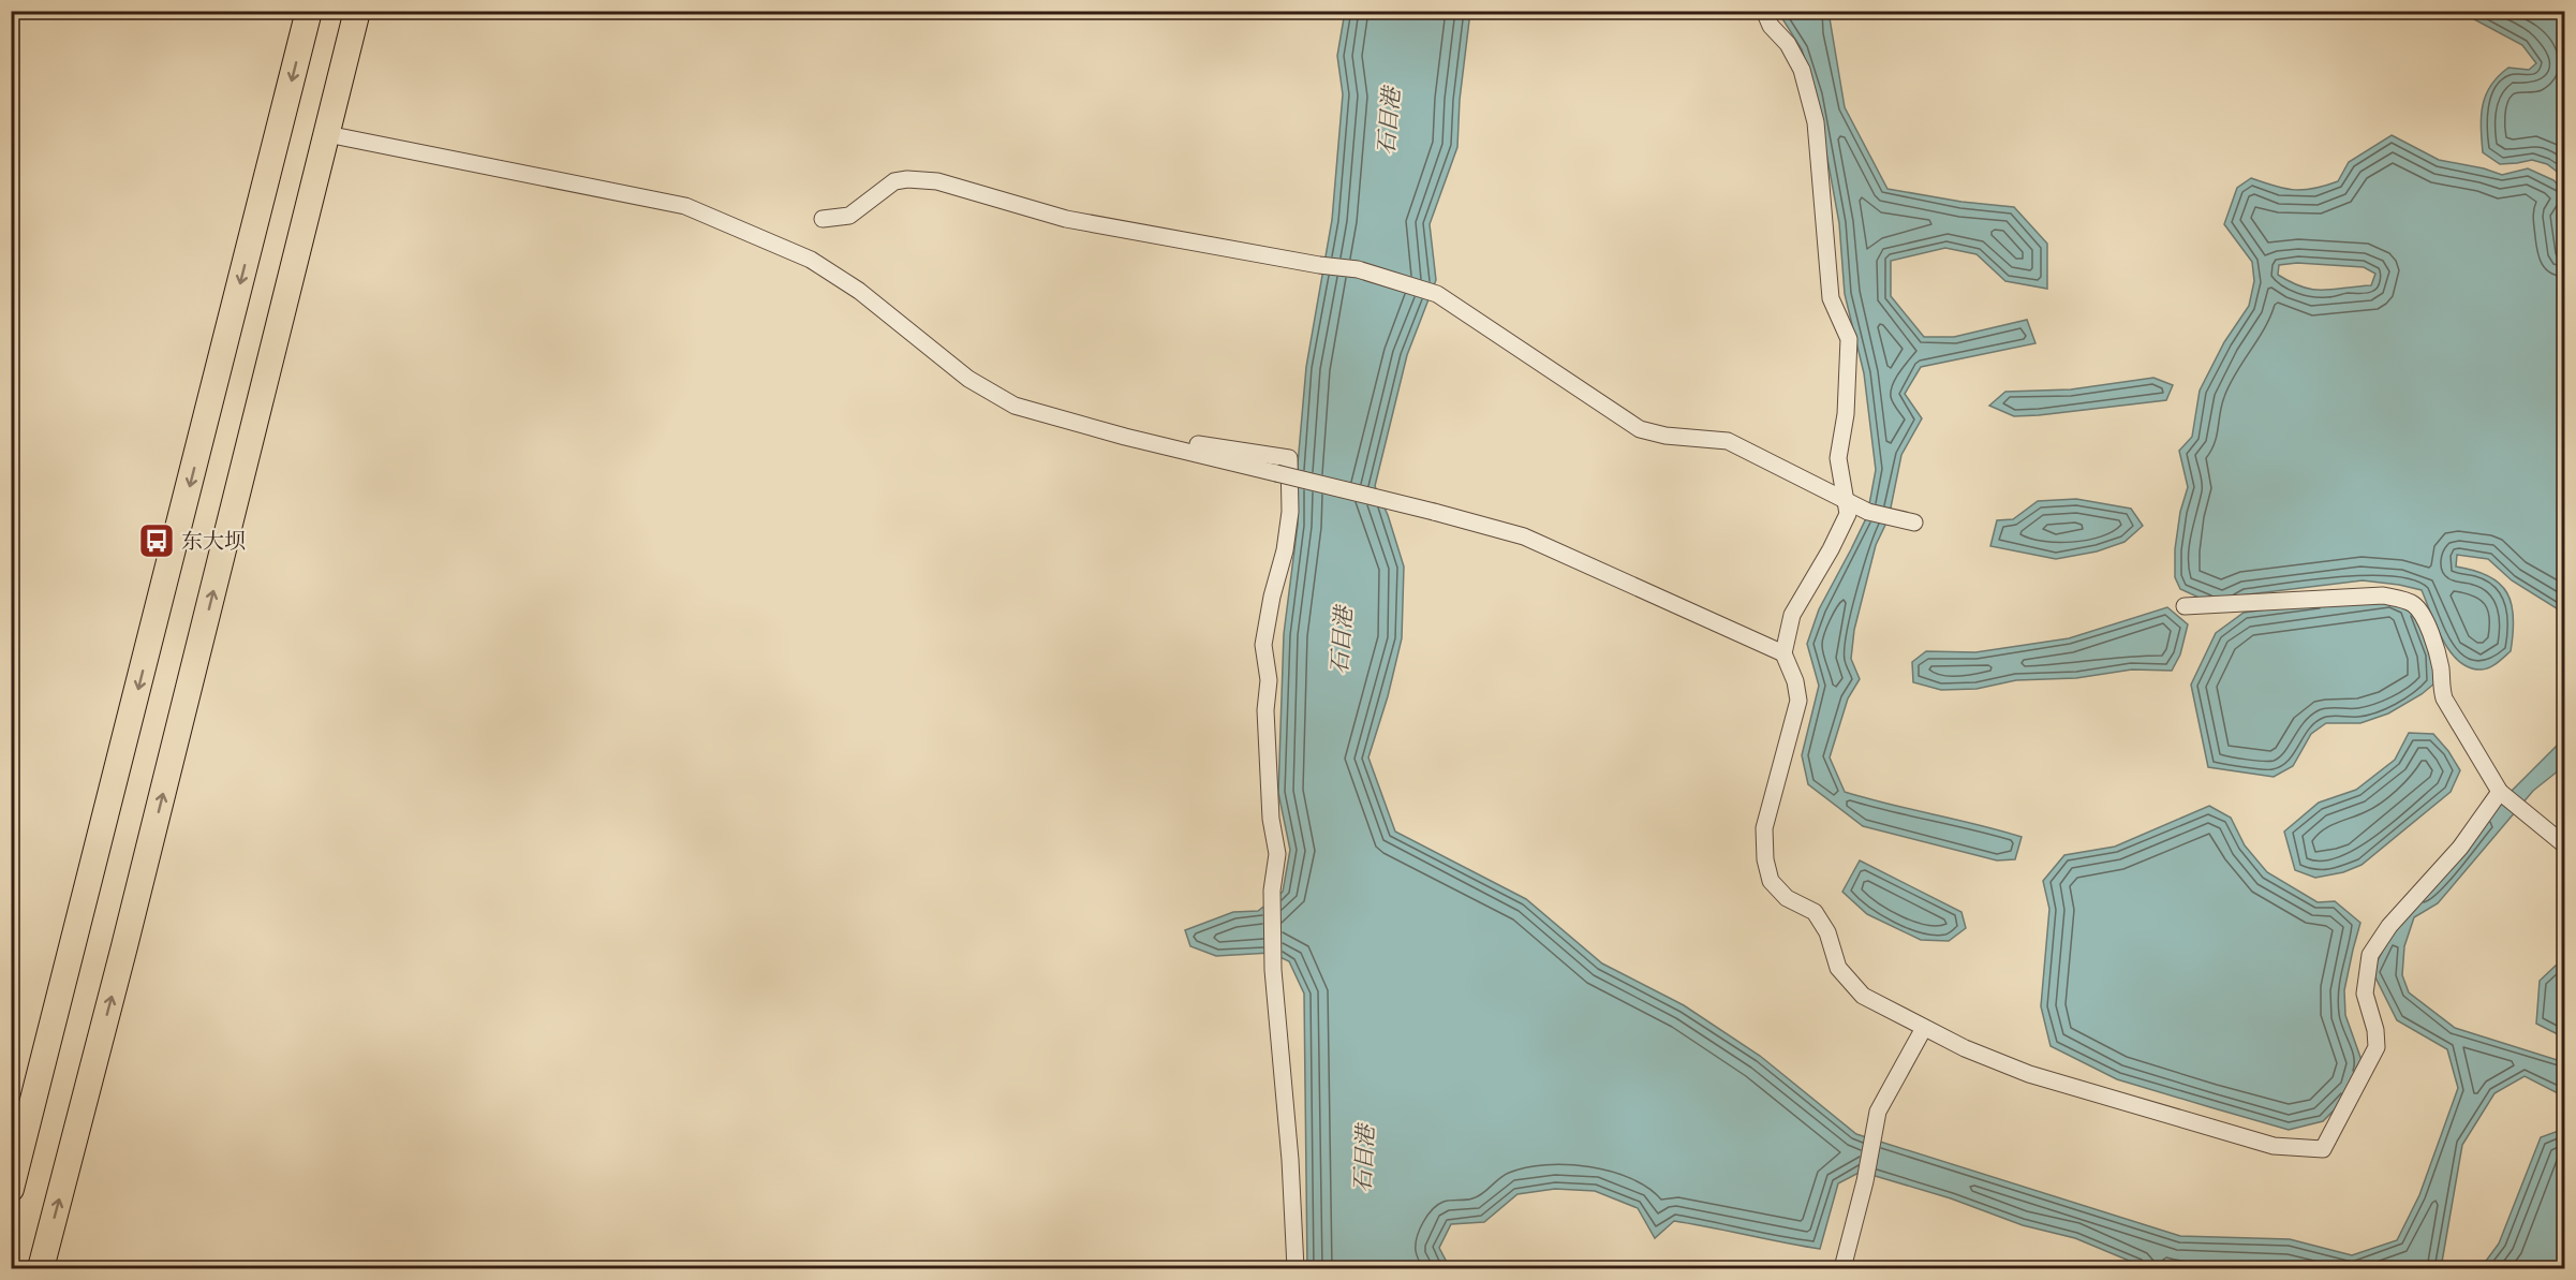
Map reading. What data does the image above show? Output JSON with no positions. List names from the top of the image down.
{
  "water": ["石目港"],
  "places": {
    "bus stop": ["东大坝"]
  }
}
